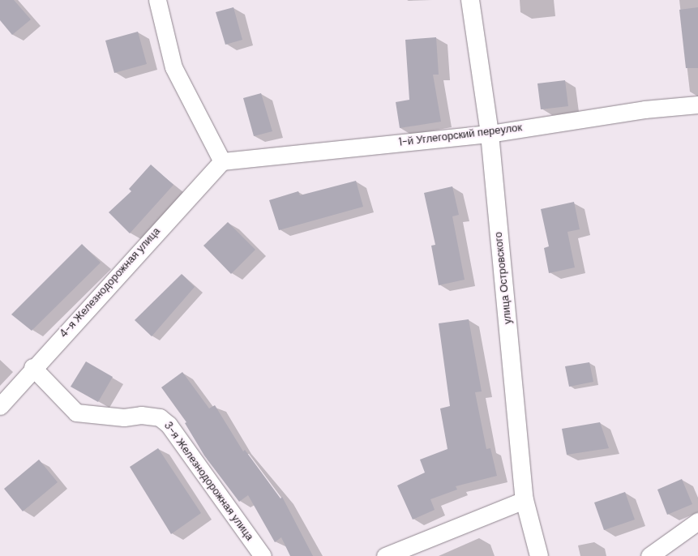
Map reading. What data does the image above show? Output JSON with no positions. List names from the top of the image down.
{
  "streets": {
    "street": [
      "1-й Углегорский переулок",
      "улица Островского",
      "4-я Железнодорожная улица",
      "3-я Железнодорожная улица"
    ]
  },
  "crossings": [
    ["1-й Углегорский переулок", "улица Островского"],
    ["1-й Углегорский переулок", "4-я Железнодорожная улица"],
    ["4-я Железнодорожная улица", "3-я Железнодорожная улица"]
  ]
}
